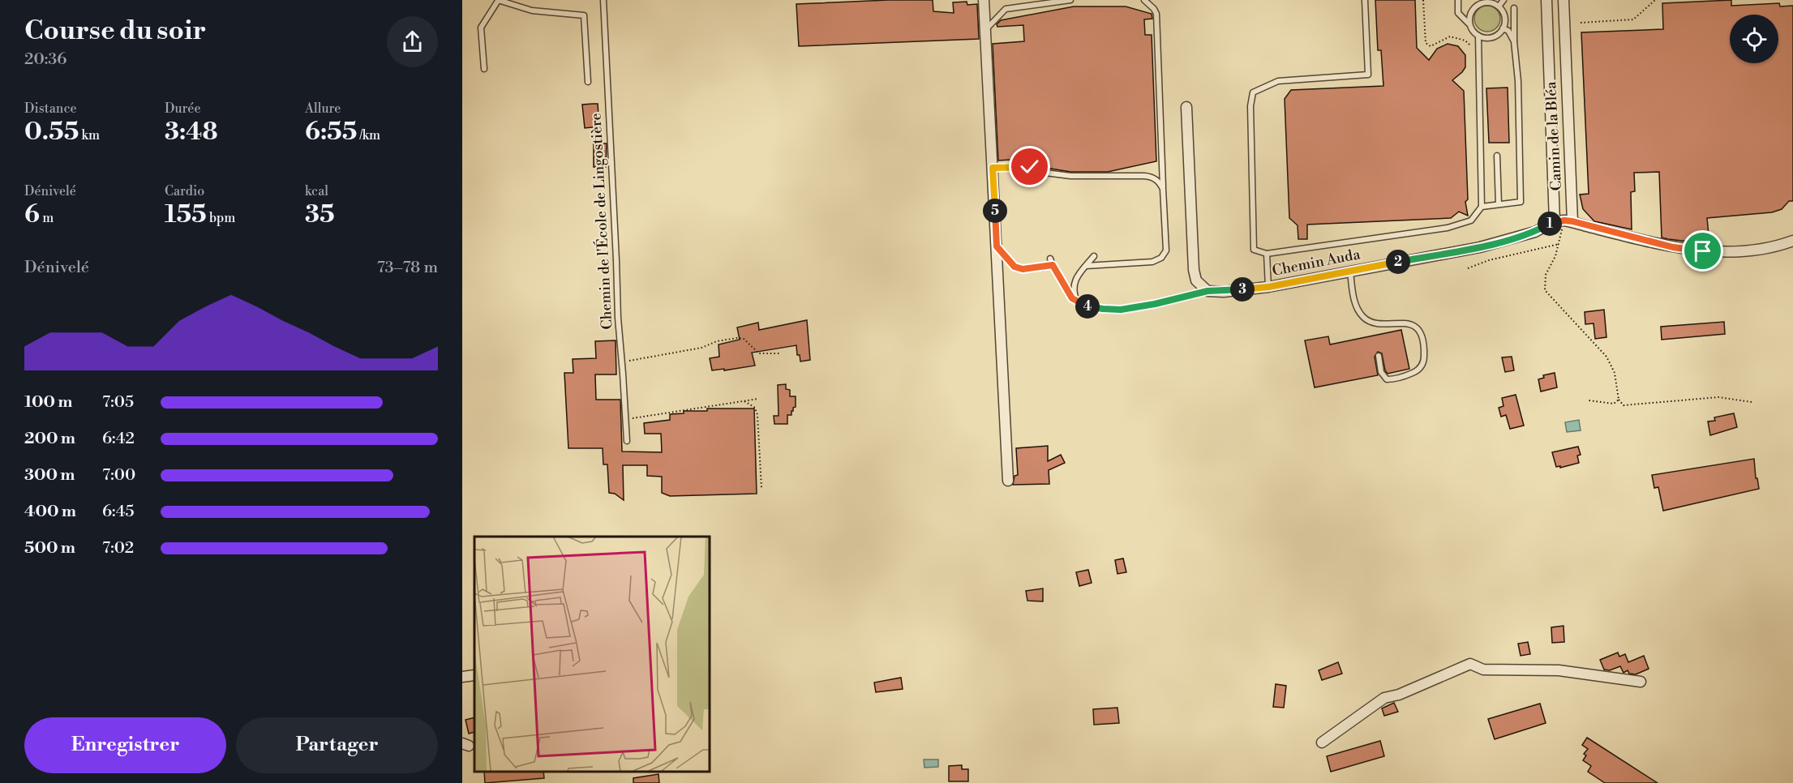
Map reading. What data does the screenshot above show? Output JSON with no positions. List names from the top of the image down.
{
  "streets": {
    "street": ["Camin de la Bléa", "Chemin Auda"],
    "lane": ["Chemin de l'École de Lingostière"]
  },
  "crossings": [
    ["Camin de la Bléa", "Chemin Auda"]
  ],
  "page": {
    "heading": ["Course du soir", "20:36"],
    "stats": [
      ["Distance", "0.55 km"],
      ["Durée", "3:48"],
      ["Allure", "6:55 /km"],
      ["Dénivelé", "6 m"],
      ["Cardio", "155 bpm"],
      ["kcal", "35"]
    ],
    "pins": [
      "5",
      "1",
      "2",
      "3",
      "4"
    ],
    "chart": ["Dénivelé", "73–78 m"],
    "list": [
      {
        "name": "100 m",
        "note": "7:05"
      },
      {
        "name": "200 m",
        "note": "6:42"
      },
      {
        "name": "300 m",
        "note": "7:00"
      },
      {
        "name": "400 m",
        "note": "6:45"
      },
      {
        "name": "500 m",
        "note": "7:02"
      }
    ],
    "buttons": ["Enregistrer", "Partager"]
  }
}
